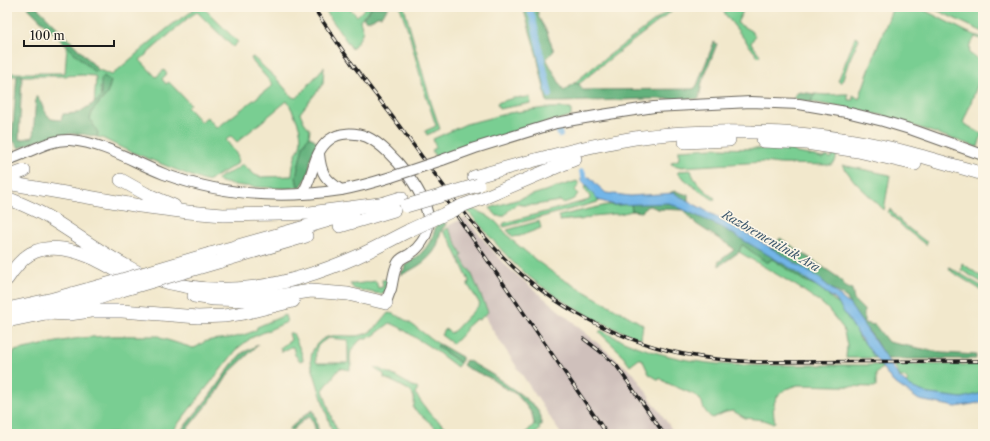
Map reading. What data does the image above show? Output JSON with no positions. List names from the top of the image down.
{
  "water": ["Razbremenilnik Ara"],
  "scale_bar": "100 m"
}
